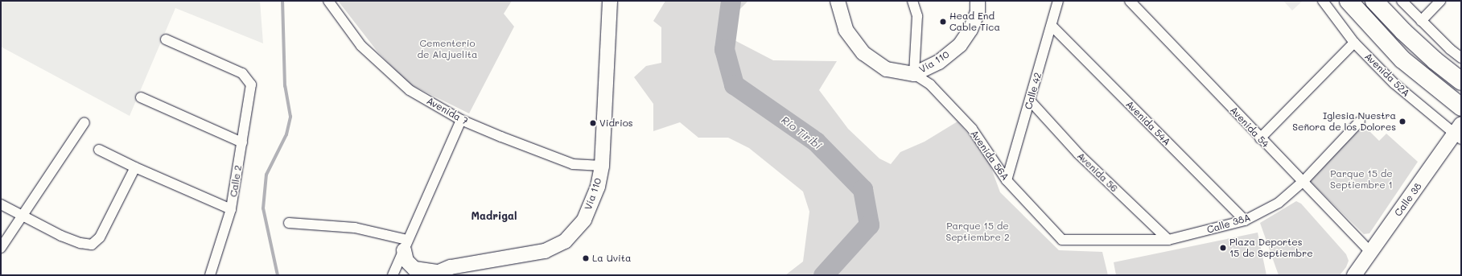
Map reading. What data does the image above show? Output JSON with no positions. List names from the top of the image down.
{
  "streets": {
    "main road": ["Vía 110", "Calle 38"],
    "street": [
      "Avenida 52A",
      "Calle 42",
      "Avenida 7",
      "Avenida 54A",
      "Avenida 54",
      "Avenida 56A",
      "Avenida 56",
      "Calle 2",
      "Calle 38A"
    ]
  },
  "crossings": [
    ["Vía 110", "Avenida 7"],
    ["Vía 110", "Avenida 56A"],
    ["Avenida 52A", "Calle 38"],
    ["Calle 42", "Avenida 54A"],
    ["Calle 42", "Avenida 56A"],
    ["Calle 42", "Avenida 56"],
    ["Avenida 54A", "Calle 38A"],
    ["Avenida 54", "Calle 38"],
    ["Avenida 54", "Calle 38A"],
    ["Avenida 56A", "Calle 38A"],
    ["Avenida 56", "Calle 38A"]
  ],
  "districts": ["Madrigal"],
  "water": ["Río Tiribí"],
  "parks": ["Cementerio de Alajuelita", "Parque 15 de Septiembre 1", "Parque 15 de Septiembre 2"],
  "places": [
    "Head End Cable Tica",
    "Iglesia Nuestra Señora de los Dolores",
    "Vidrios",
    "Plaza Deportes 15 de Septiembre",
    "La Uvita"
  ]
}
